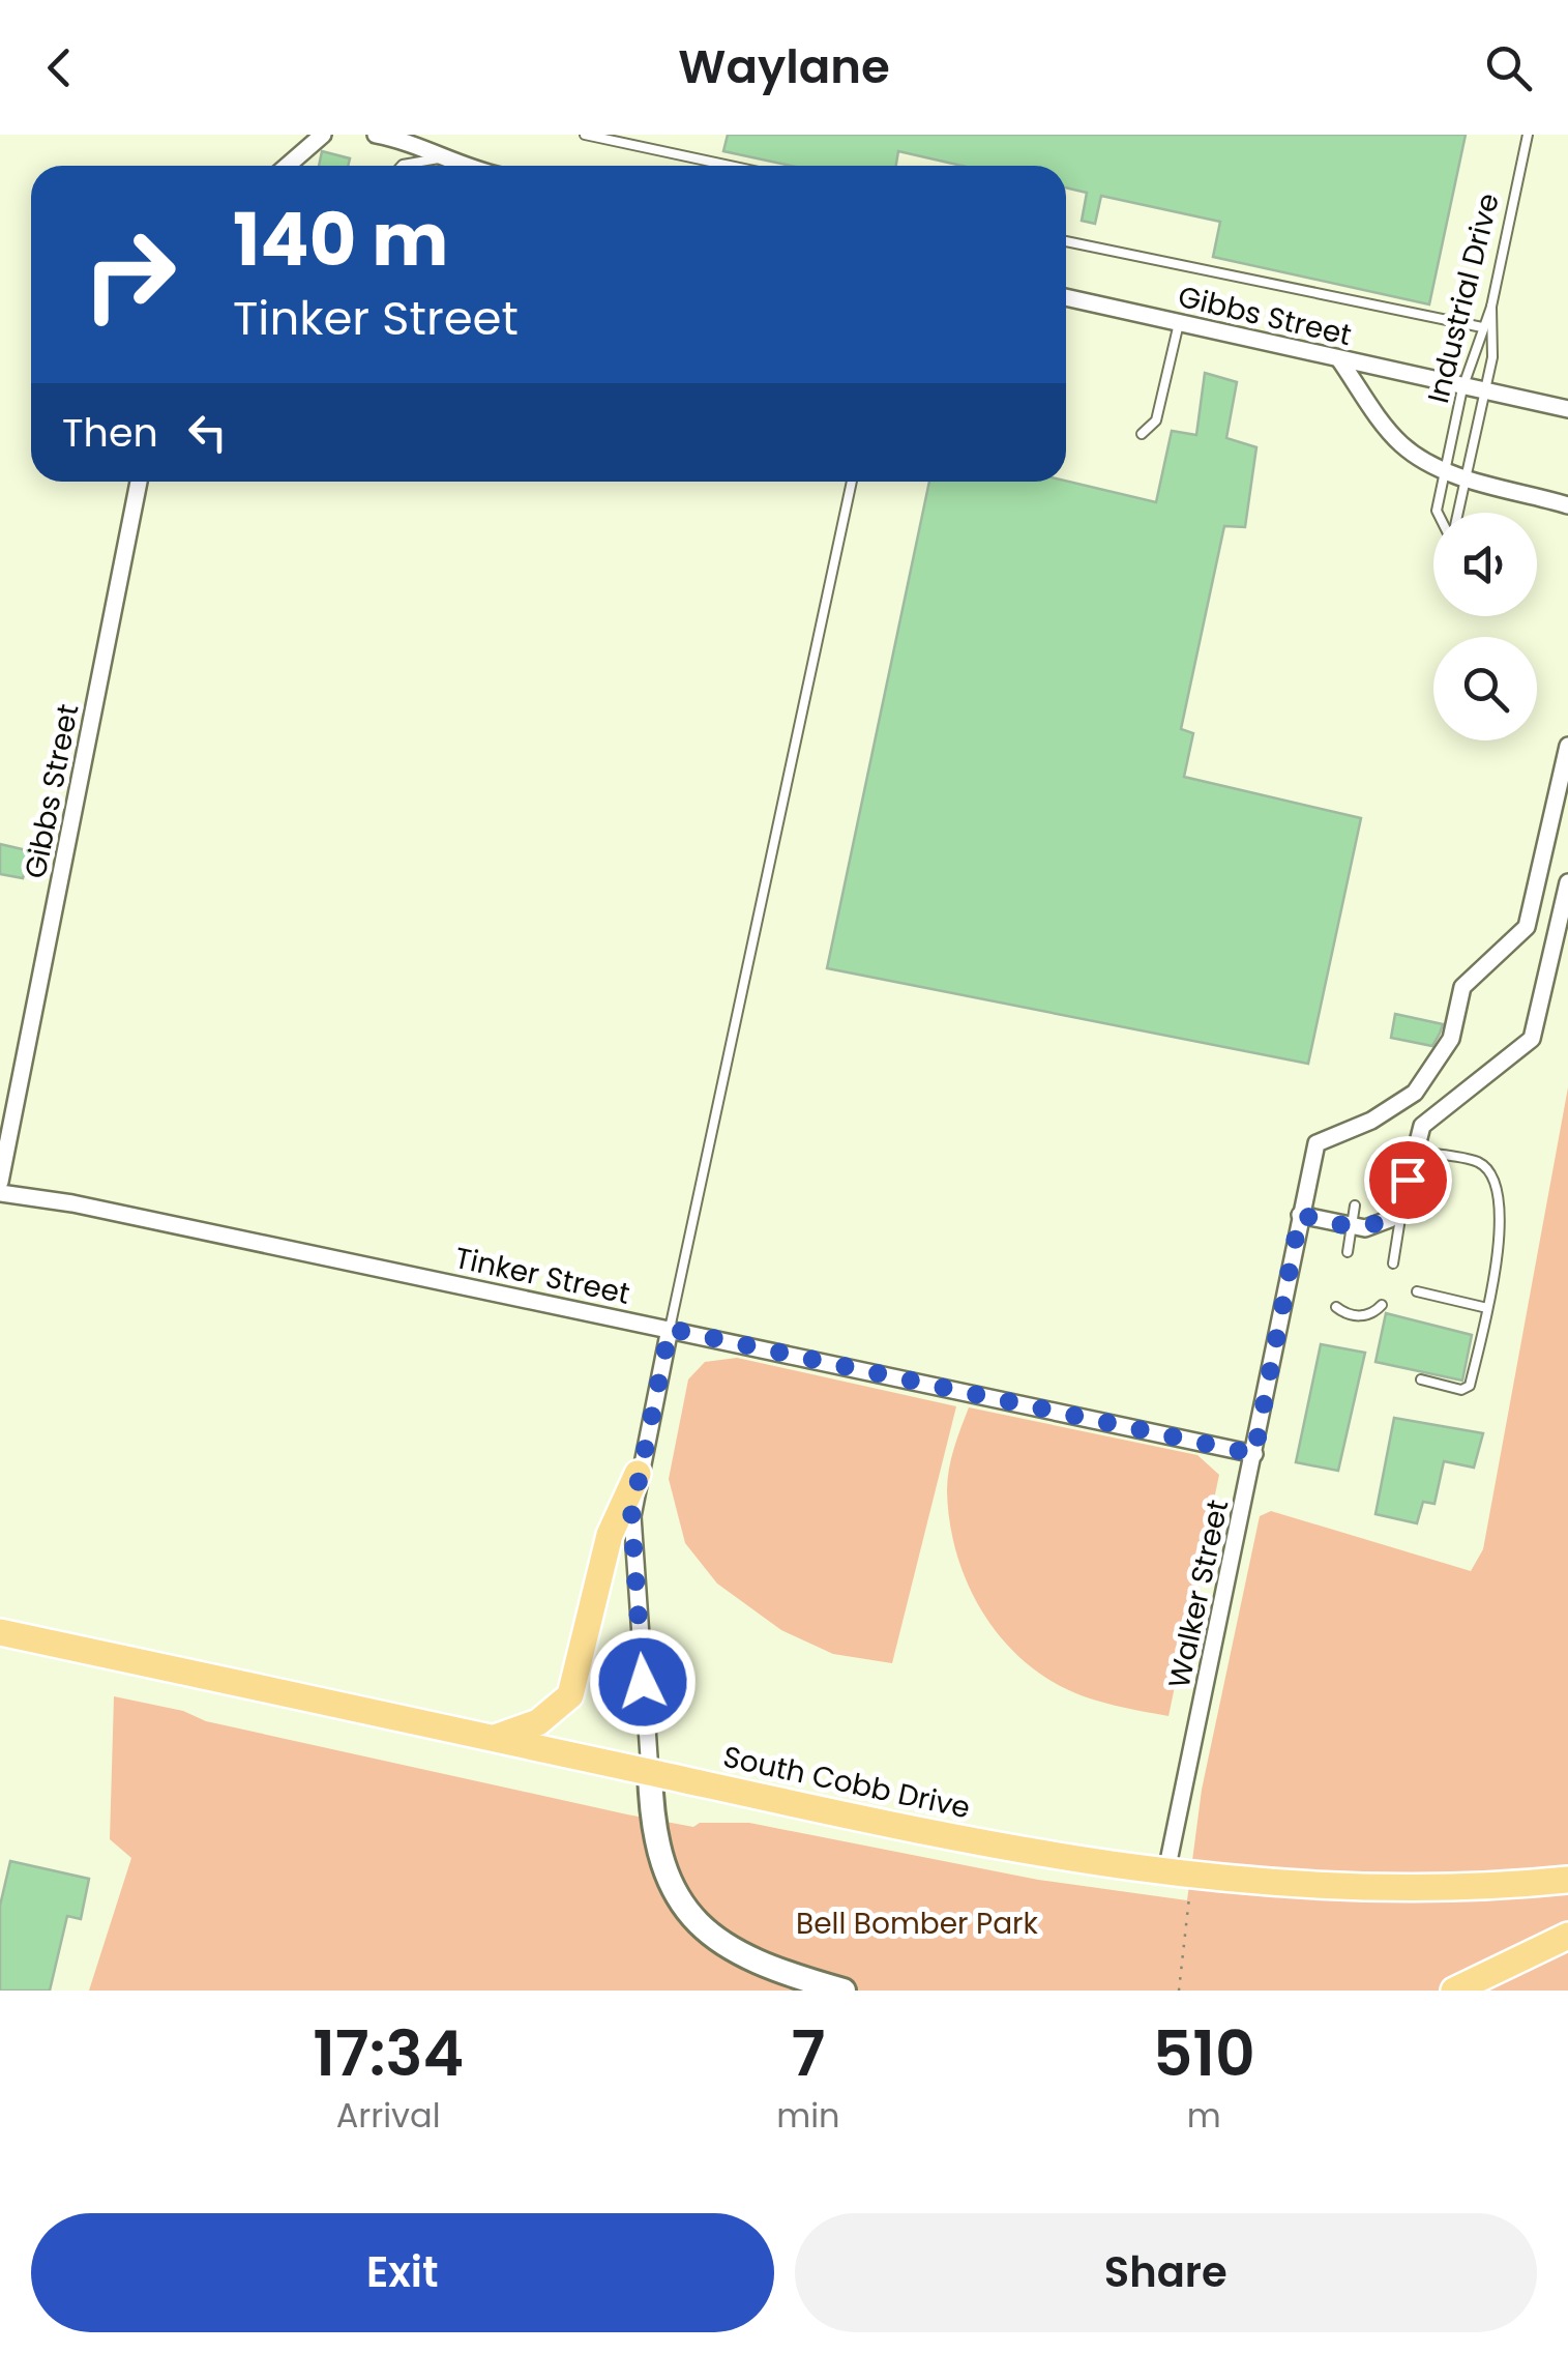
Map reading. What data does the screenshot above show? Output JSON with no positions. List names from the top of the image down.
{
  "streets": {
    "main road": ["South Cobb Drive"],
    "street": ["Gibbs Street", "Tinker Street", "Walker Street"],
    "lane": ["Industrial Drive"]
  },
  "crossings": [
    ["Industrial Drive", "Gibbs Street"],
    ["Tinker Street", "Walker Street"],
    ["Walker Street", "South Cobb Drive"]
  ],
  "parks": ["Bell Bomber Park"],
  "page": {
    "header": "Waylane",
    "turn": ["140 m", "Tinker Street"],
    "then": "Then",
    "eta": [
      "17:34",
      "Arrival",
      "7",
      "min",
      "510",
      "m"
    ],
    "buttons": ["Exit", "Share"]
  }
}
